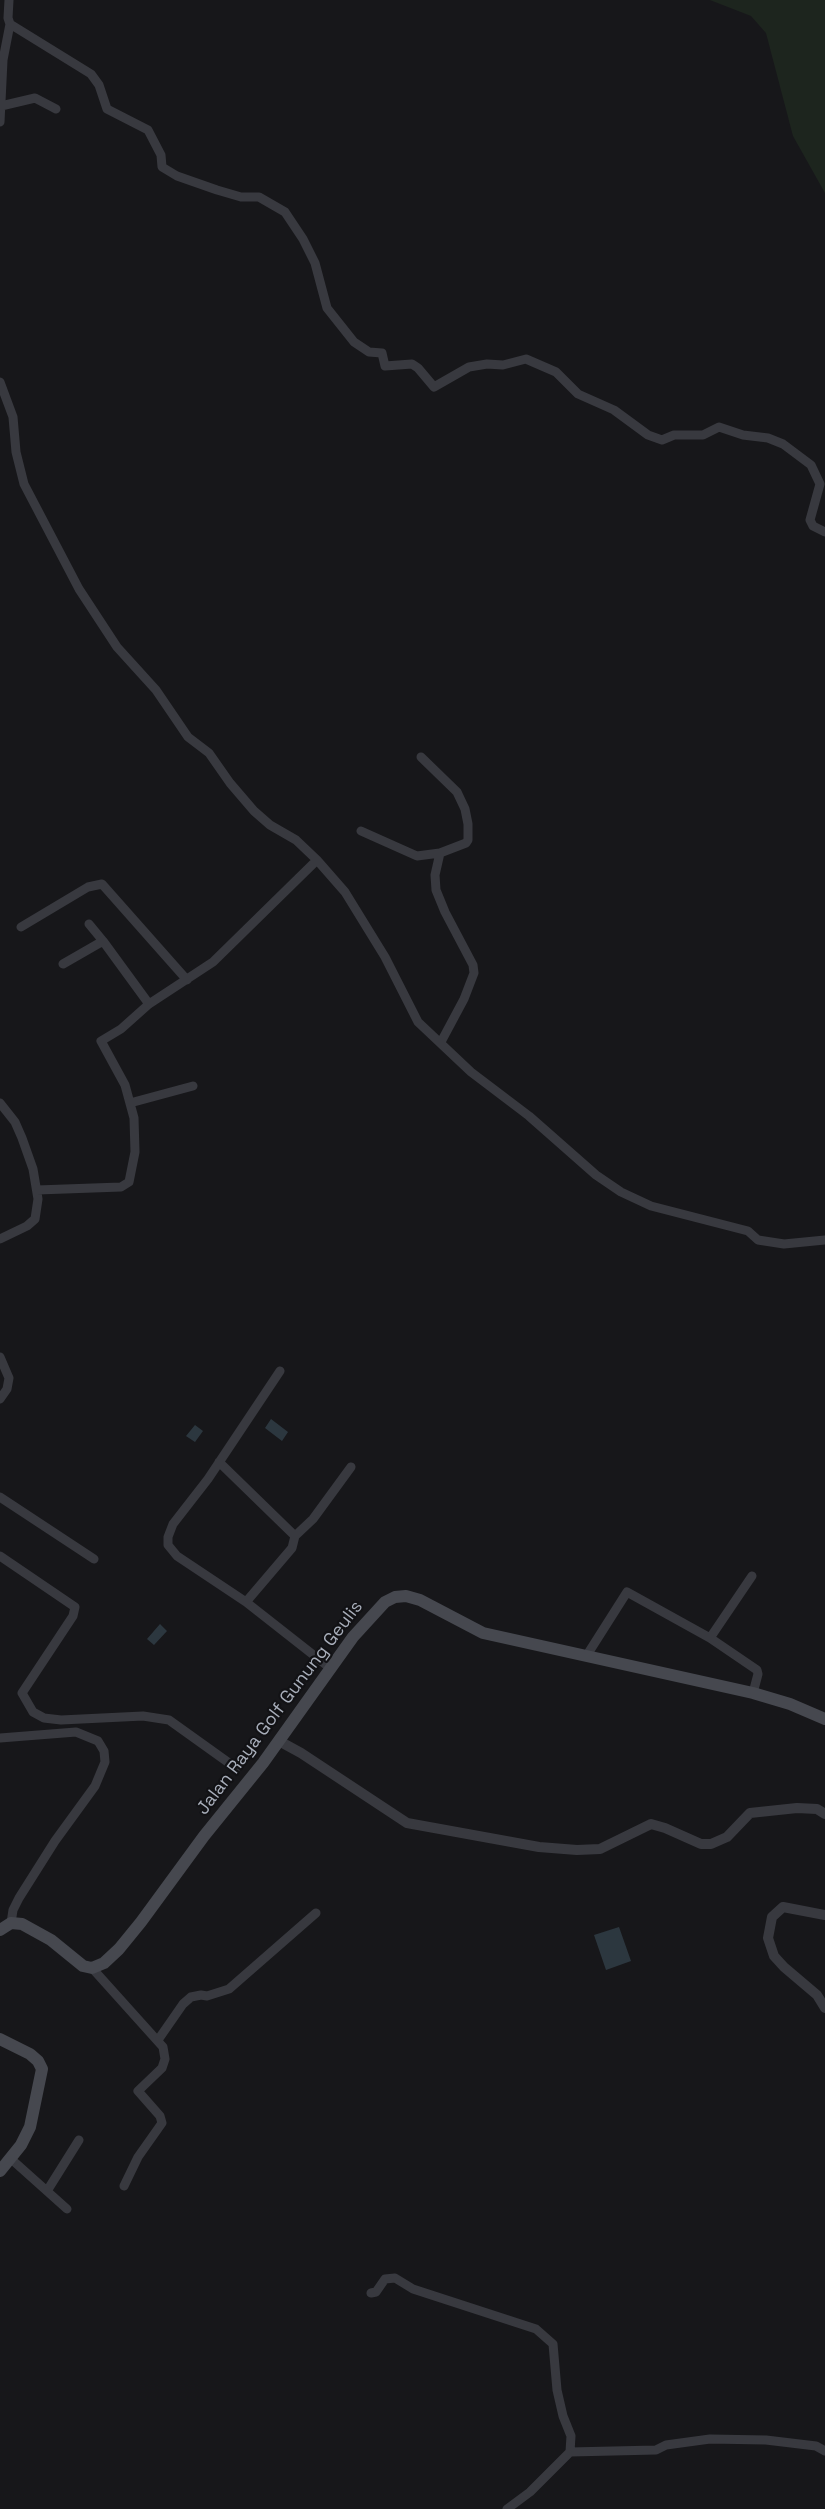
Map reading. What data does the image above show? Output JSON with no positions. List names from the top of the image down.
{
  "streets": {
    "main road": ["Jalan Raya Golf Gunung Geulis"]
  }
}
